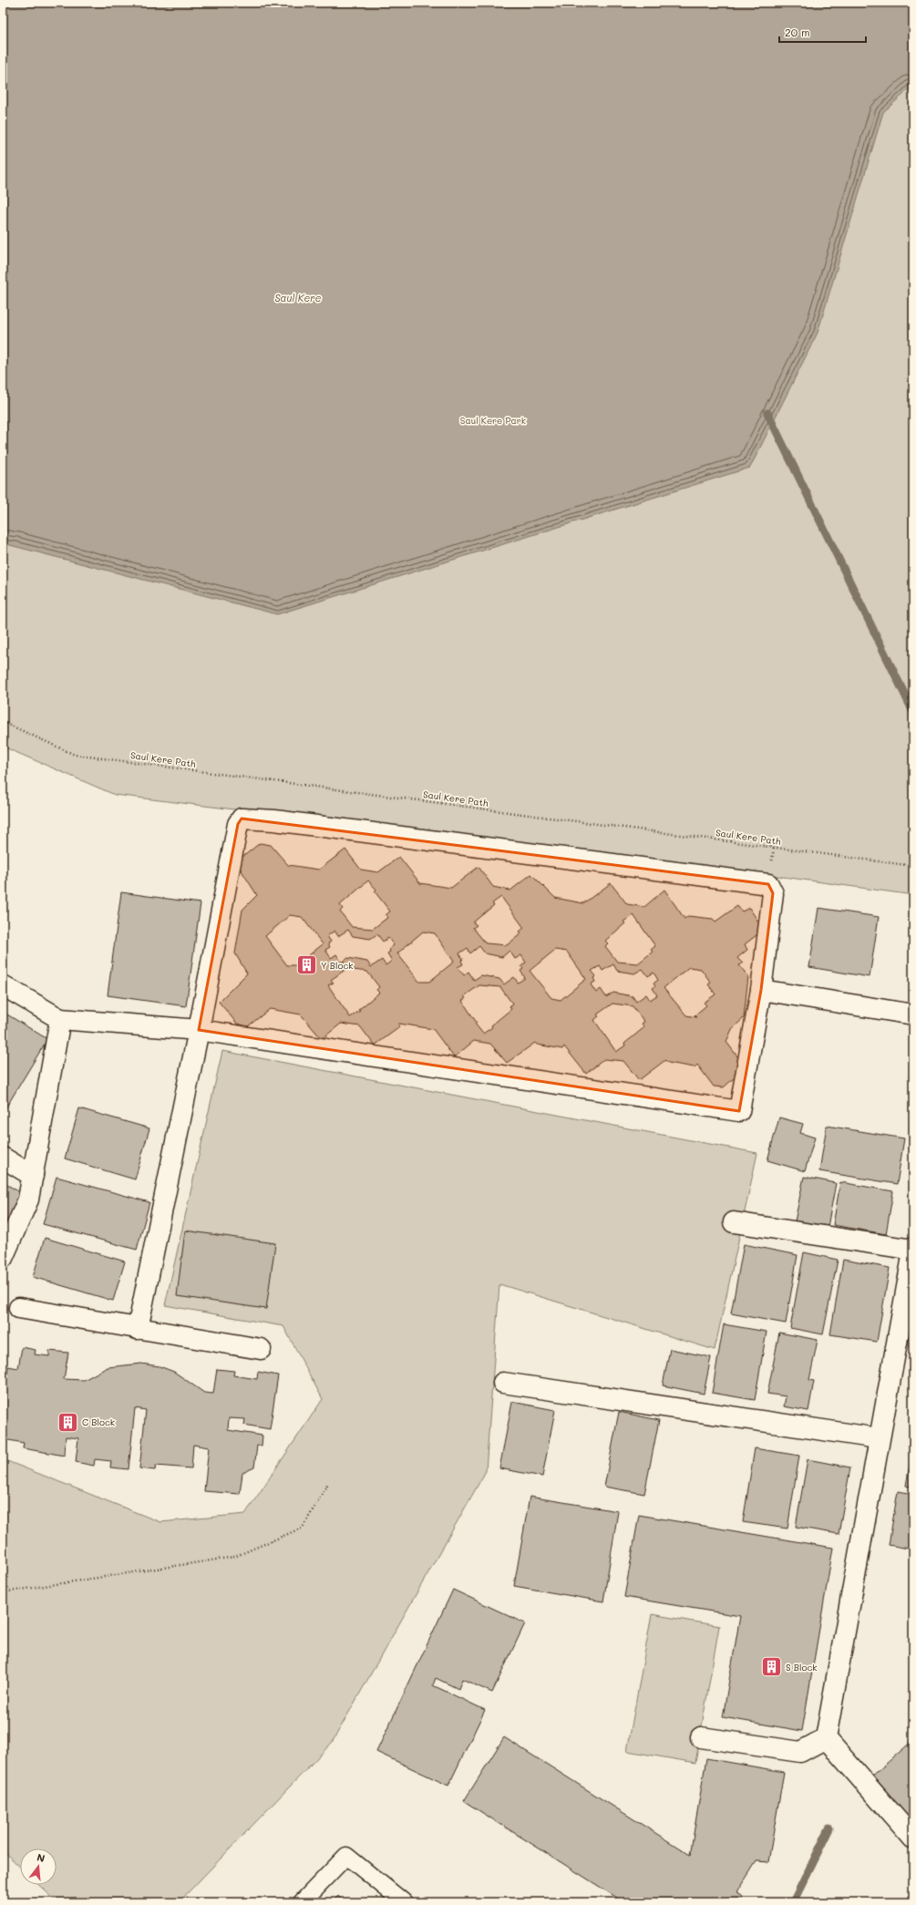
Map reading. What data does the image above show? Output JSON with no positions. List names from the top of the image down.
{
  "streets": {
    "path": ["Saul Kere Path"]
  },
  "water": ["Saul Kere"],
  "parks": ["Saul Kere Park"],
  "places": {
    "building": ["Y Block", "C Block", "S Block"]
  },
  "scale_bar": "20 m",
  "north": "top"
}
